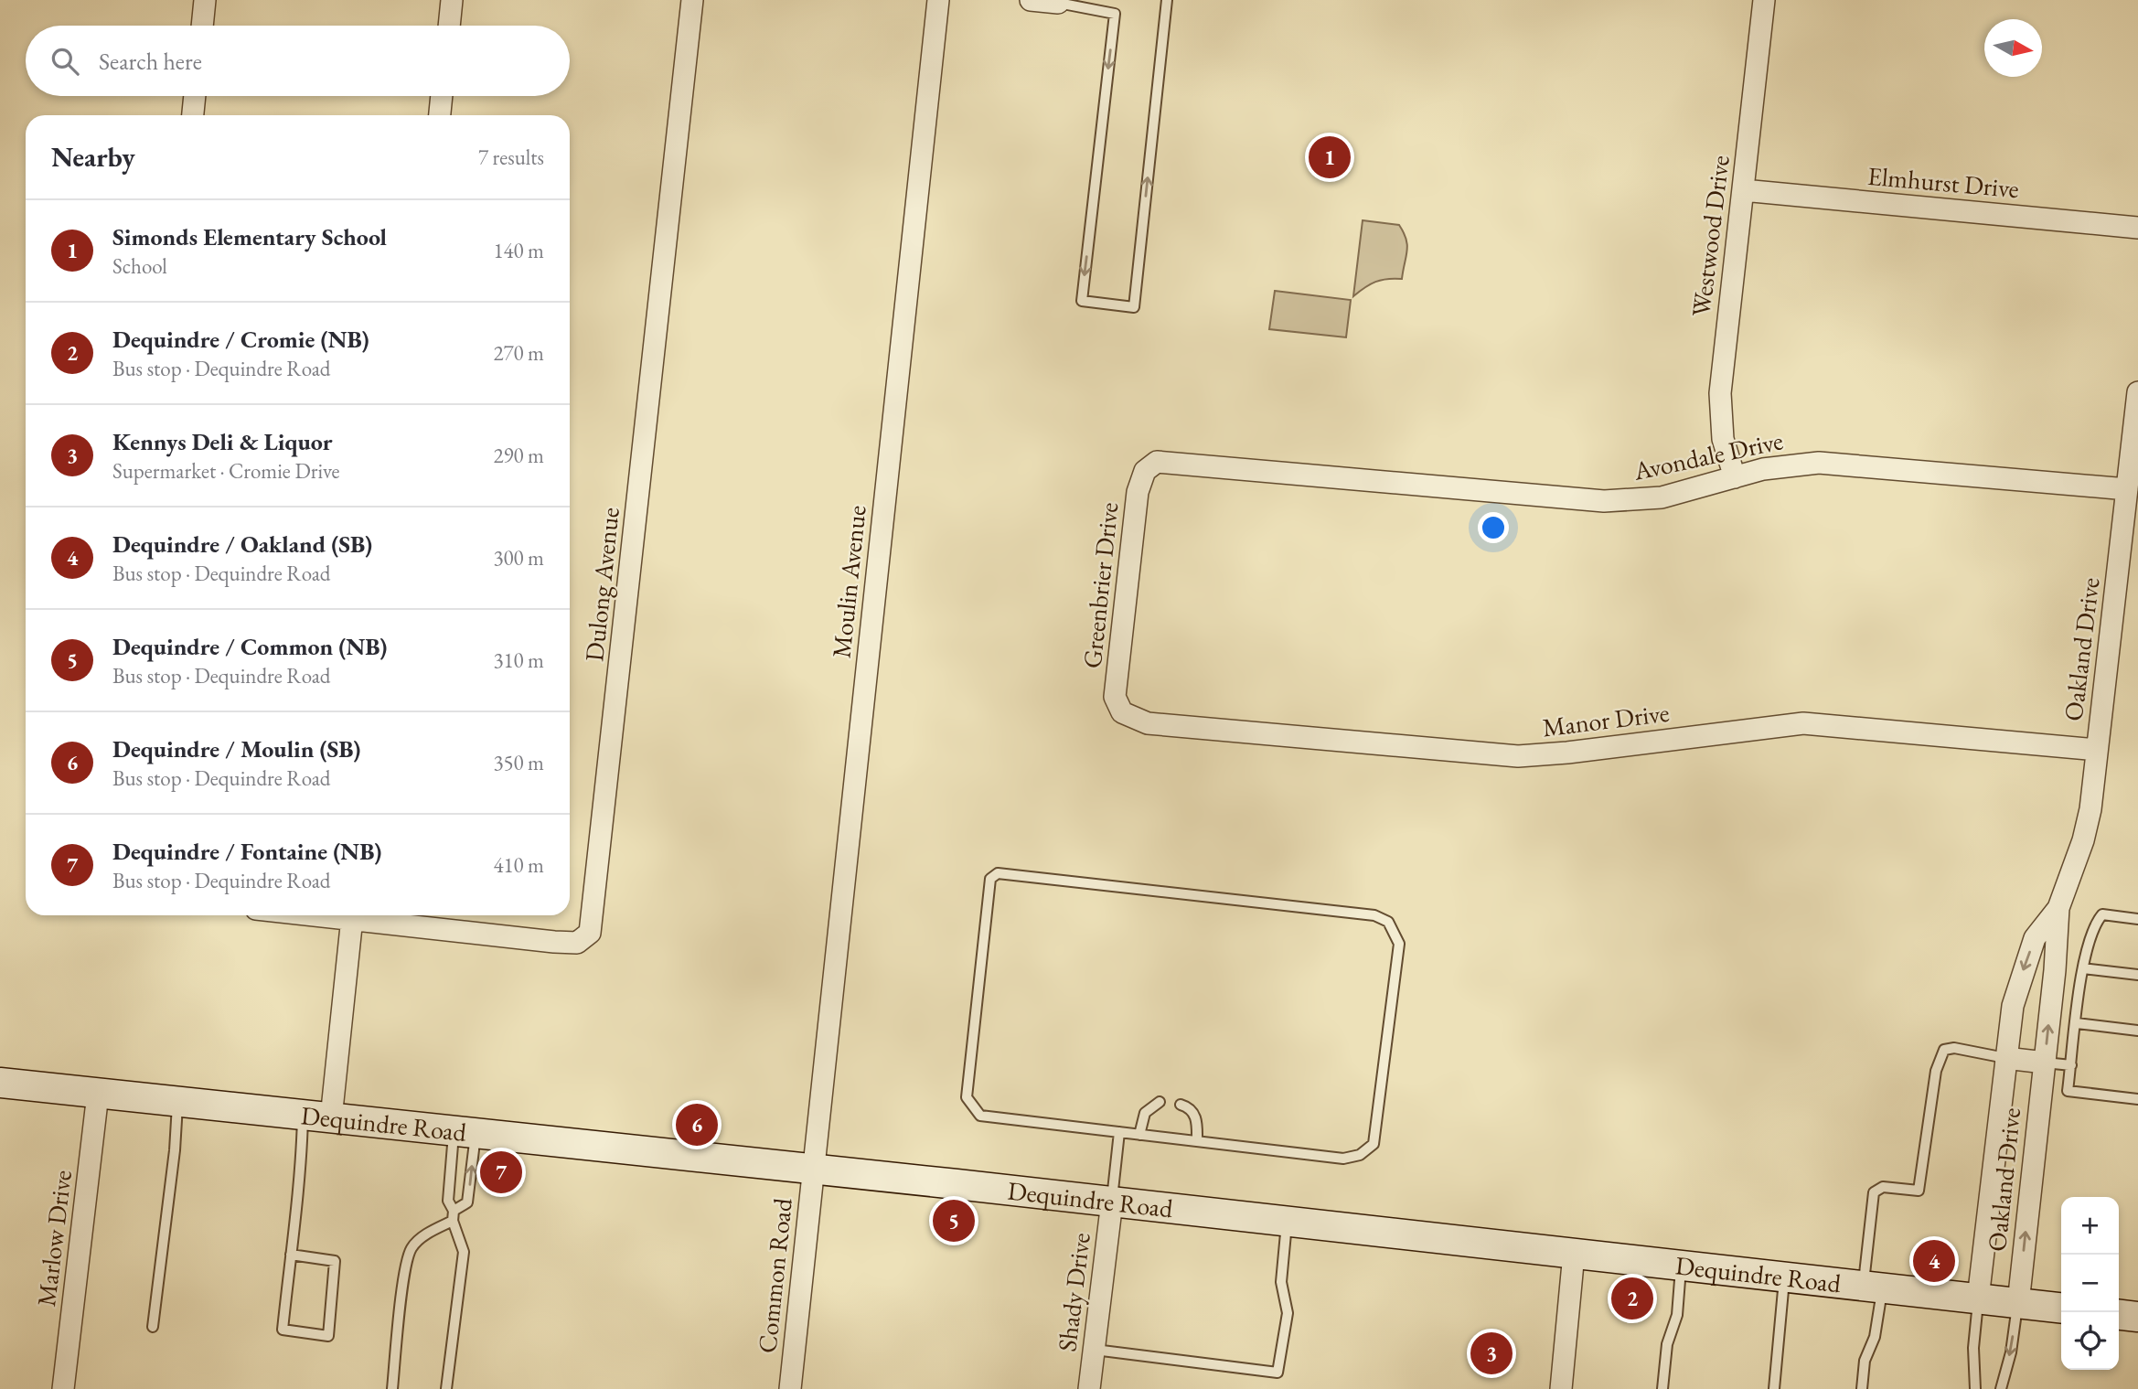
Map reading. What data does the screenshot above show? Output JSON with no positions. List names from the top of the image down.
{
  "streets": {
    "main road": ["Dequindre Road"],
    "street": [
      "Elmhurst Drive",
      "Westwood Drive",
      "Avondale Drive",
      "Moulin Avenue",
      "Dulong Avenue",
      "Greenbrier Drive",
      "Oakland Drive",
      "Manor Drive",
      "Marlow Drive",
      "Common Road",
      "Shady Drive"
    ]
  },
  "crossings": [
    ["Elmhurst Drive", "Westwood Drive"],
    ["Westwood Drive", "Avondale Drive"],
    ["Avondale Drive", "Greenbrier Drive"],
    ["Avondale Drive", "Oakland Drive"],
    ["Moulin Avenue", "Dequindre Road"],
    ["Moulin Avenue", "Common Road"],
    ["Greenbrier Drive", "Manor Drive"],
    ["Oakland Drive", "Manor Drive"],
    ["Oakland Drive", "Dequindre Road"],
    ["Dequindre Road", "Marlow Drive"],
    ["Dequindre Road", "Common Road"],
    ["Dequindre Road", "Shady Drive"]
  ],
  "north": "right",
  "page": {
    "search": "Search here",
    "heading": ["Nearby", "7 results"],
    "pins": [
      "1",
      "6",
      "7",
      "5",
      "4",
      "2",
      "3"
    ],
    "list": [
      {
        "mark": "1",
        "name": "Simonds Elementary School",
        "note": "School",
        "value": "140 m"
      },
      {
        "mark": "2",
        "name": "Dequindre / Cromie (NB)",
        "note": "Bus stop · Dequindre Road",
        "value": "270 m"
      },
      {
        "mark": "3",
        "name": "Kennys Deli & Liquor",
        "note": "Supermarket · Cromie Drive",
        "value": "290 m"
      },
      {
        "mark": "4",
        "name": "Dequindre / Oakland (SB)",
        "note": "Bus stop · Dequindre Road",
        "value": "300 m"
      },
      {
        "mark": "5",
        "name": "Dequindre / Common (NB)",
        "note": "Bus stop · Dequindre Road",
        "value": "310 m"
      },
      {
        "mark": "6",
        "name": "Dequindre / Moulin (SB)",
        "note": "Bus stop · Dequindre Road",
        "value": "350 m"
      },
      {
        "mark": "7",
        "name": "Dequindre / Fontaine (NB)",
        "note": "Bus stop · Dequindre Road",
        "value": "410 m"
      }
    ],
    "map_buttons": ["+", "−"]
  }
}
